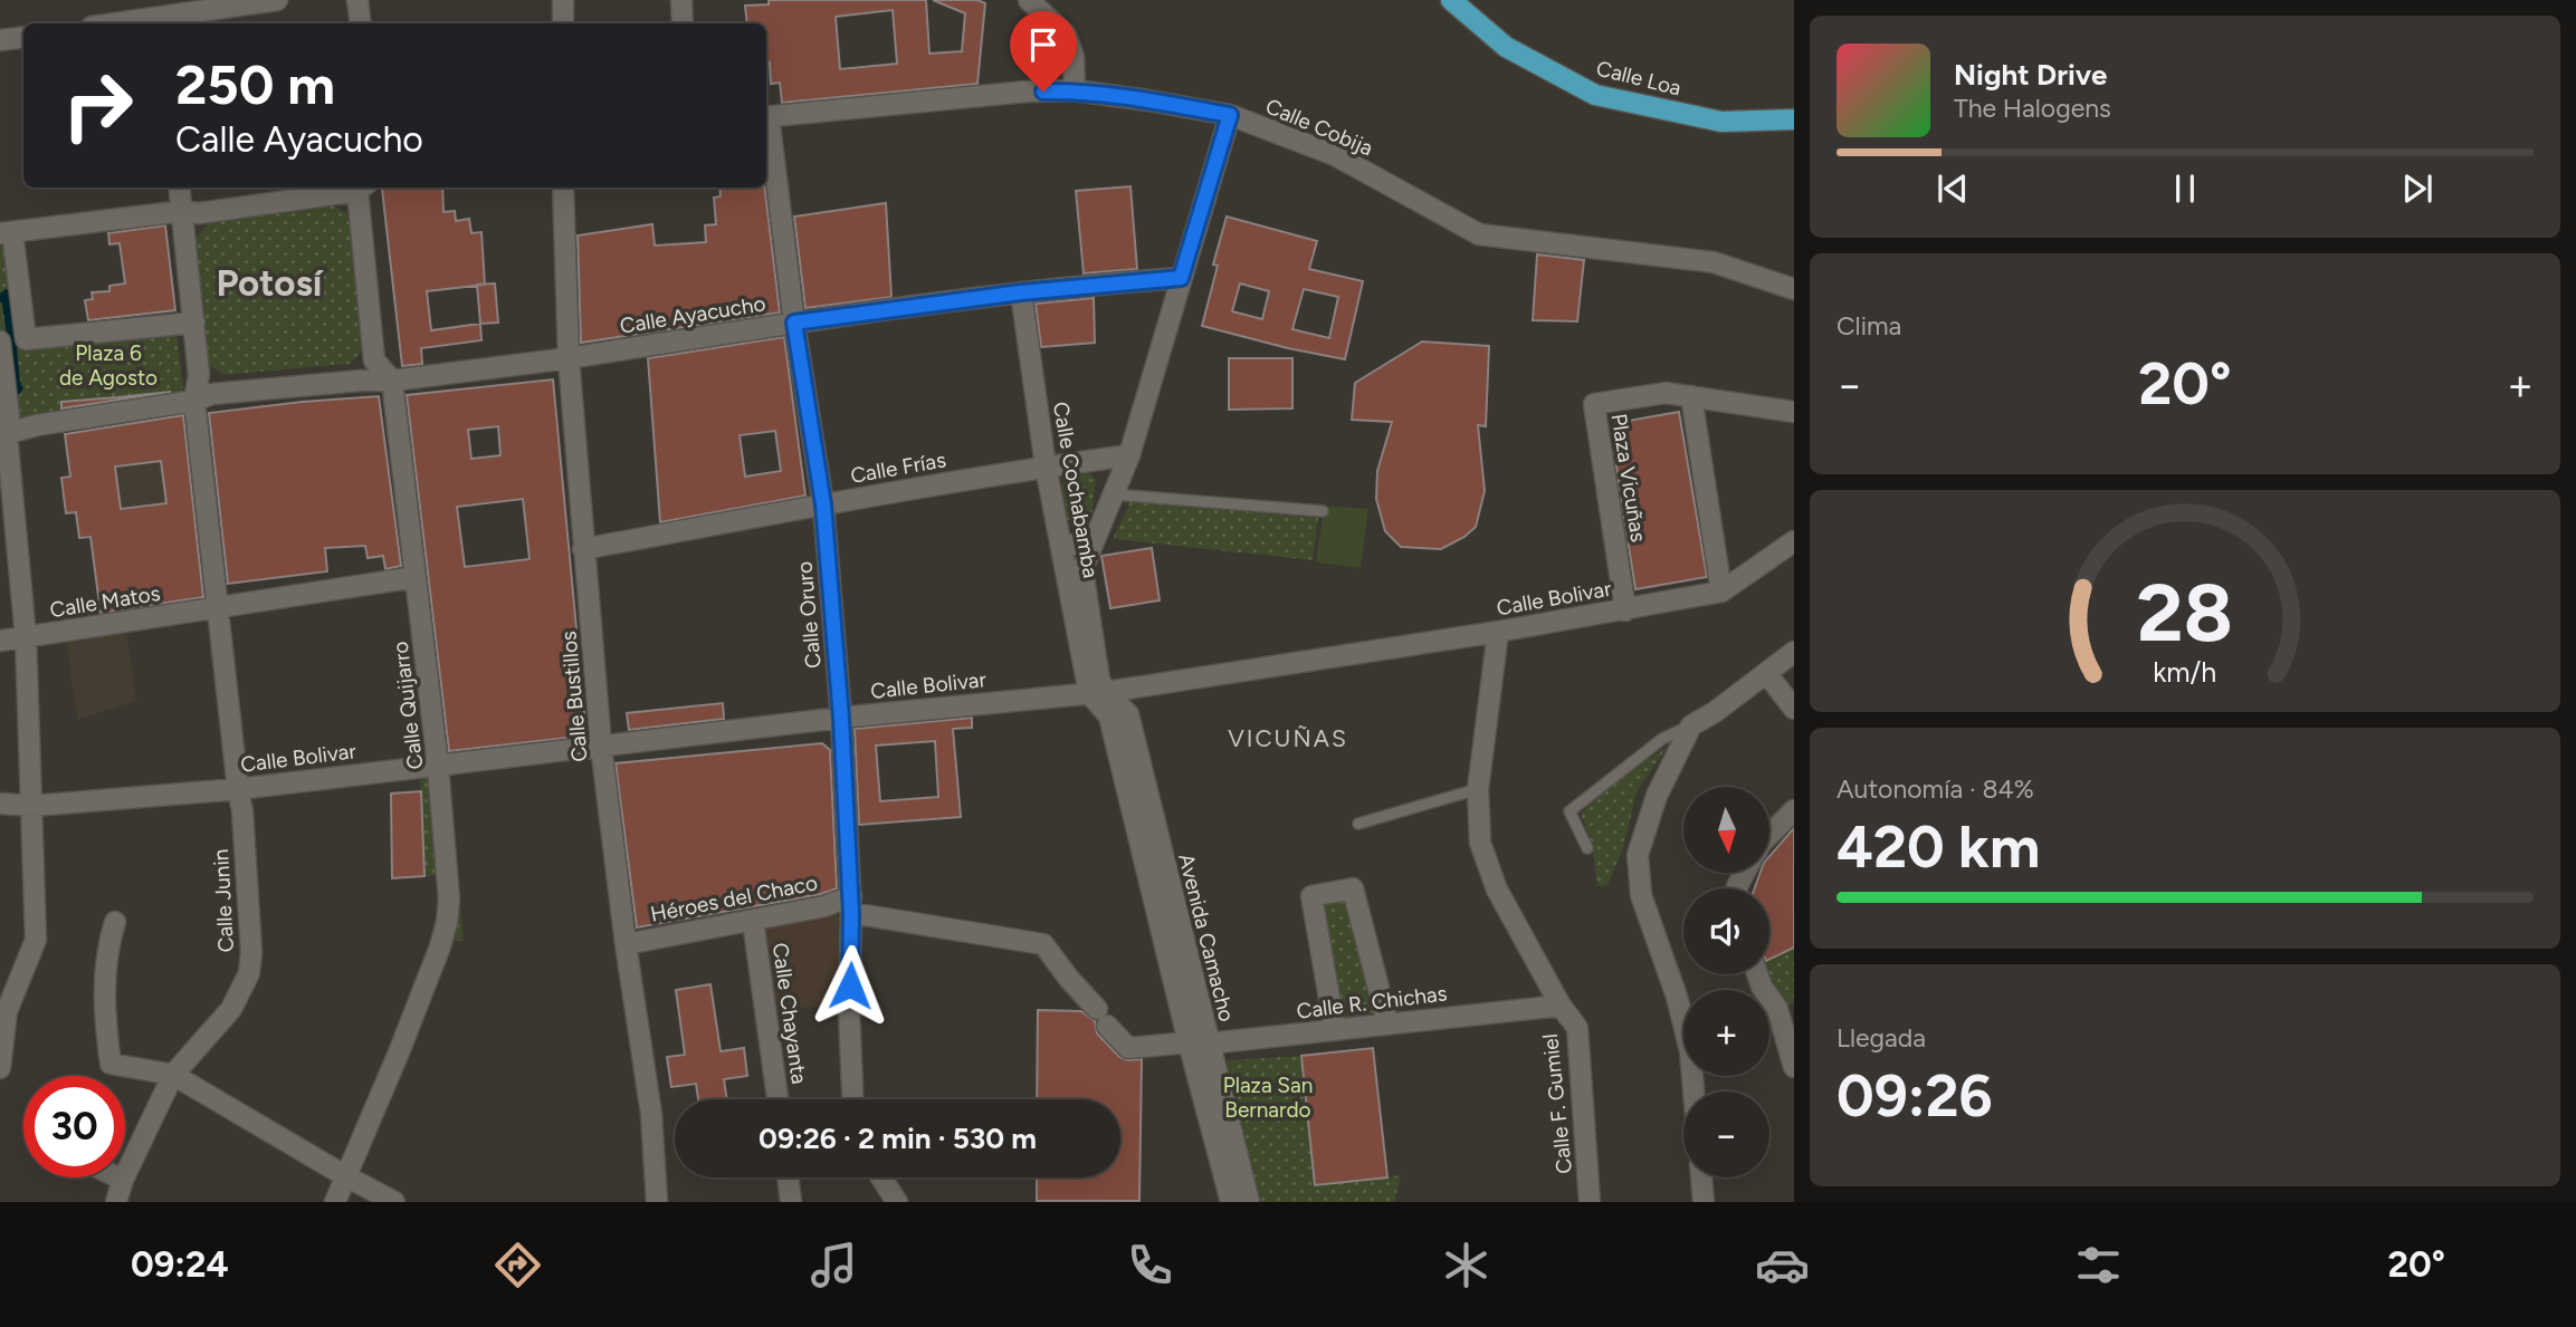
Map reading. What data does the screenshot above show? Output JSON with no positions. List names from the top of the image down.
{
  "streets": {
    "main road": ["Calle Loa"],
    "street": [
      "Calle Cobija",
      "Calle Ayacucho",
      "Calle Frías",
      "Plaza Vicuñas",
      "Calle Cochabamba",
      "Calle Bolivar",
      "Calle Matos",
      "Calle Oruro",
      "Calle Bustillos",
      "Calle Quijarro",
      "Héroes del Chaco",
      "Calle Junin",
      "Avenida Camacho",
      "Calle R. Chichas",
      "Calle Chayanta",
      "Calle F. Gumiel"
    ]
  },
  "crossings": [
    ["Calle Cobija", "Calle Cochabamba"],
    ["Calle Ayacucho", "Calle Cochabamba"],
    ["Calle Ayacucho", "Calle Oruro"],
    ["Calle Ayacucho", "Calle Bustillos"],
    ["Calle Ayacucho", "Calle Quijarro"],
    ["Calle Ayacucho", "Calle Junin"],
    ["Calle Frías", "Calle Cochabamba"],
    ["Calle Frías", "Calle Oruro"],
    ["Calle Frías", "Calle Bustillos"],
    ["Plaza Vicuñas", "Calle Bolivar"],
    ["Calle Cochabamba", "Calle Bolivar"],
    ["Calle Cochabamba", "Avenida Camacho"],
    ["Calle Bolivar", "Calle Oruro"],
    ["Calle Bolivar", "Calle Bustillos"],
    ["Calle Bolivar", "Calle Quijarro"],
    ["Calle Bolivar", "Calle Junin"],
    ["Calle Bolivar", "Avenida Camacho"],
    ["Calle Bolivar", "Calle F. Gumiel"],
    ["Calle Matos", "Calle Quijarro"],
    ["Calle Matos", "Calle Junin"],
    ["Calle Oruro", "Héroes del Chaco"],
    ["Calle Oruro", "Calle R. Chichas"],
    ["Calle Bustillos", "Héroes del Chaco"],
    ["Héroes del Chaco", "Calle R. Chichas"],
    ["Héroes del Chaco", "Calle Chayanta"],
    ["Avenida Camacho", "Calle R. Chichas"],
    ["Calle R. Chichas", "Calle F. Gumiel"]
  ],
  "districts": ["Potosí", "VICUÑAS"],
  "parks": ["Plaza 6 de Agosto", "Plaza San Bernardo"],
  "north": "bottom",
  "page": {
    "turn": ["250 m", "Calle Ayacucho"],
    "song": ["Night Drive", "The Halogens"],
    "tile": [
      "Clima",
      ["Autonomía · 84%", "420 km"],
      ["Llegada", "09:26"]
    ],
    "heat": ["−", "20°", "+"],
    "map_buttons": ["+", "−"],
    "limit": "30",
    "trip": "09:26 · 2 min · 530 m",
    "tabs": ["09:24", "20°"],
    "gauge": ["28", "km/h"]
  }
}
